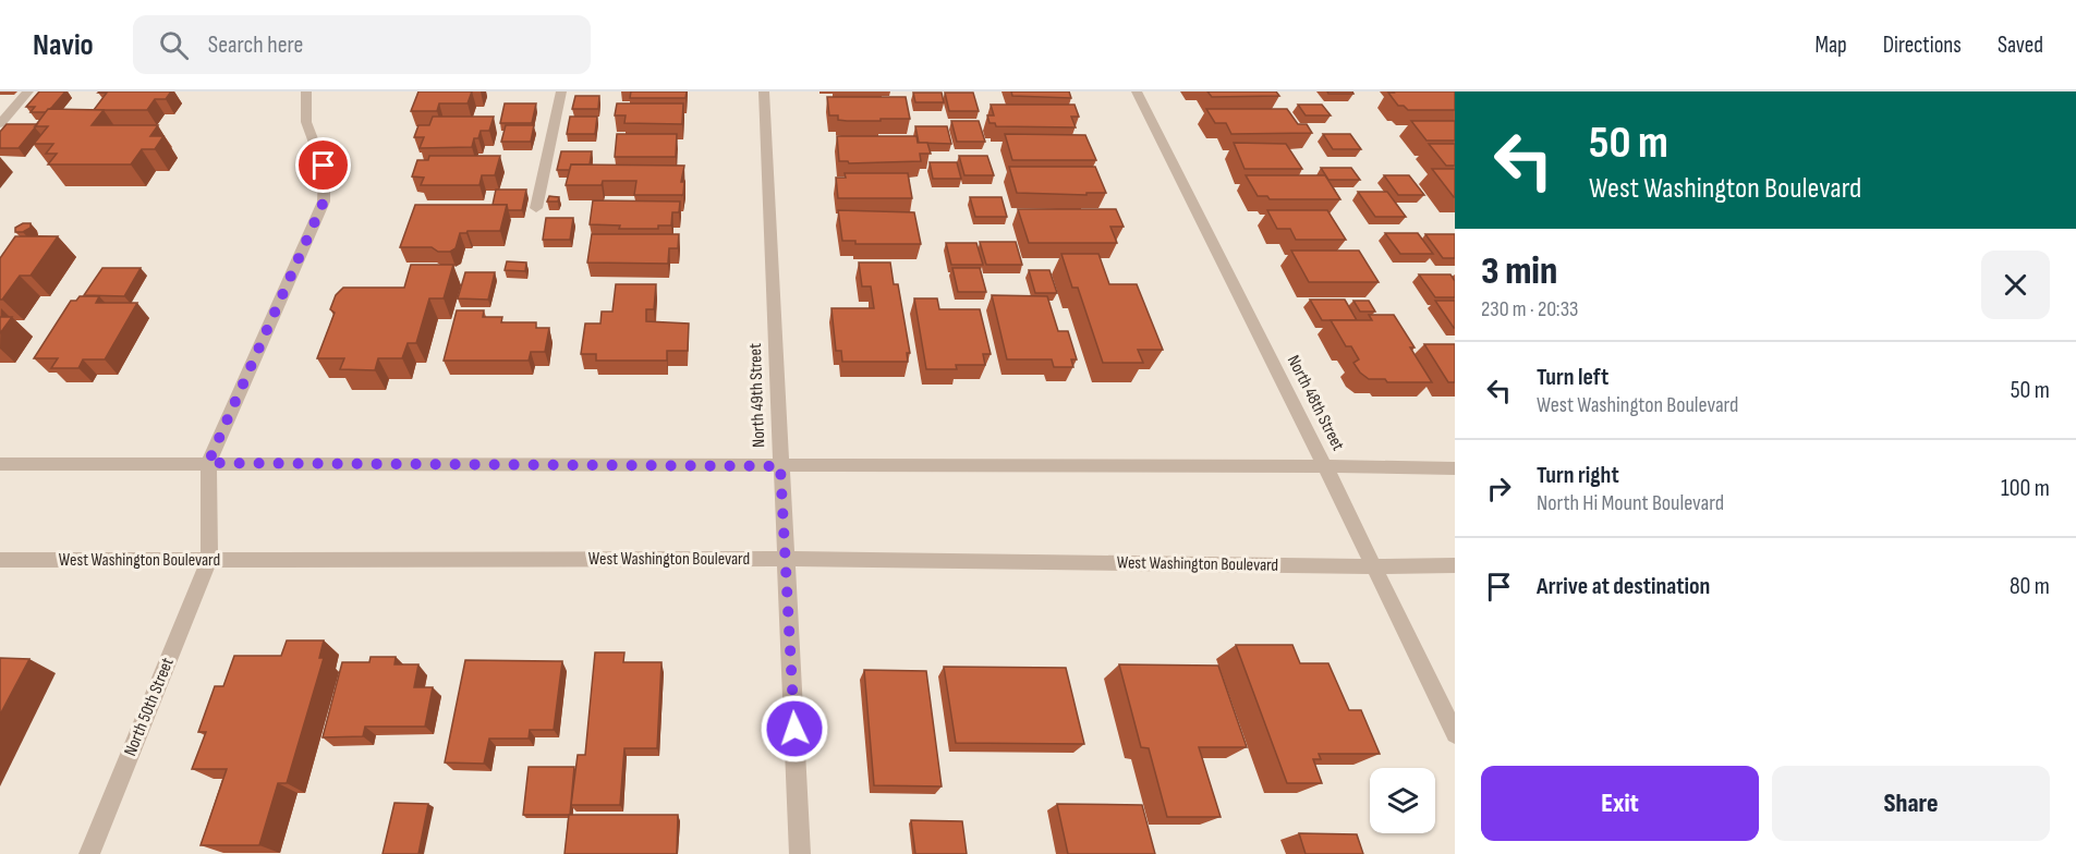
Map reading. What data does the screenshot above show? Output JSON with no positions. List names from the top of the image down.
{
  "streets": {
    "street": [
      "North 49th Street",
      "North 48th Street",
      "West Washington Boulevard",
      "North 50th Street"
    ]
  },
  "crossings": [
    ["North 49th Street", "West Washington Boulevard"],
    ["North 48th Street", "West Washington Boulevard"],
    ["West Washington Boulevard", "North 50th Street"]
  ],
  "page": {
    "header": "Navio",
    "search": "Search here",
    "nav": ["Map", "Directions", "Saved"],
    "turn": ["50 m", "West Washington Boulevard"],
    "heading": ["3 min", "230 m · 20:33"],
    "list": [
      {
        "name": "Turn left",
        "note": "West Washington Boulevard",
        "value": "50 m"
      },
      {
        "name": "Turn right",
        "note": "North Hi Mount Boulevard",
        "value": "100 m"
      },
      {
        "name": "Arrive at destination",
        "value": "80 m"
      }
    ],
    "buttons": ["Exit", "Share"]
  }
}
